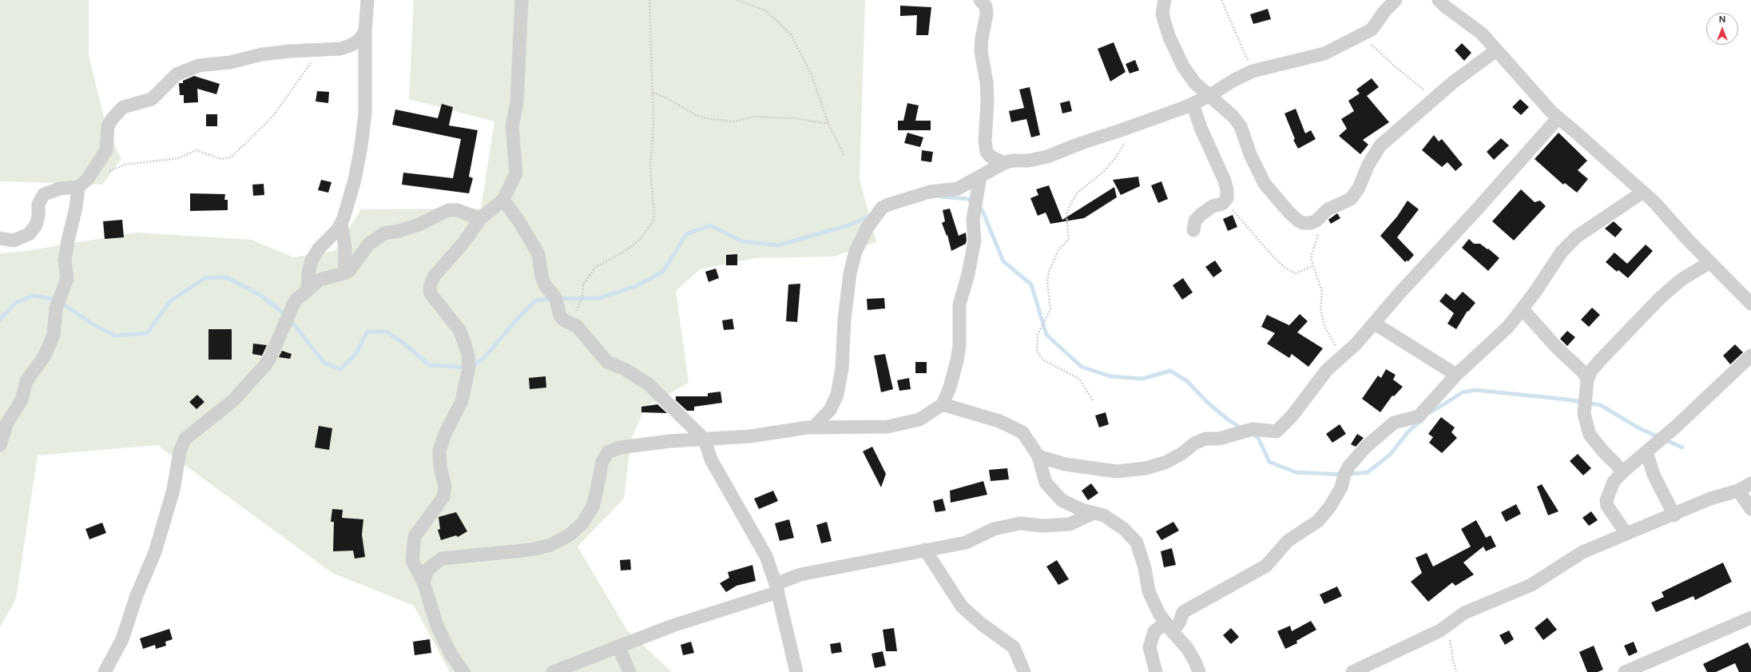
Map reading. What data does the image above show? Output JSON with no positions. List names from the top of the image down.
{
  "north": "top"
}
